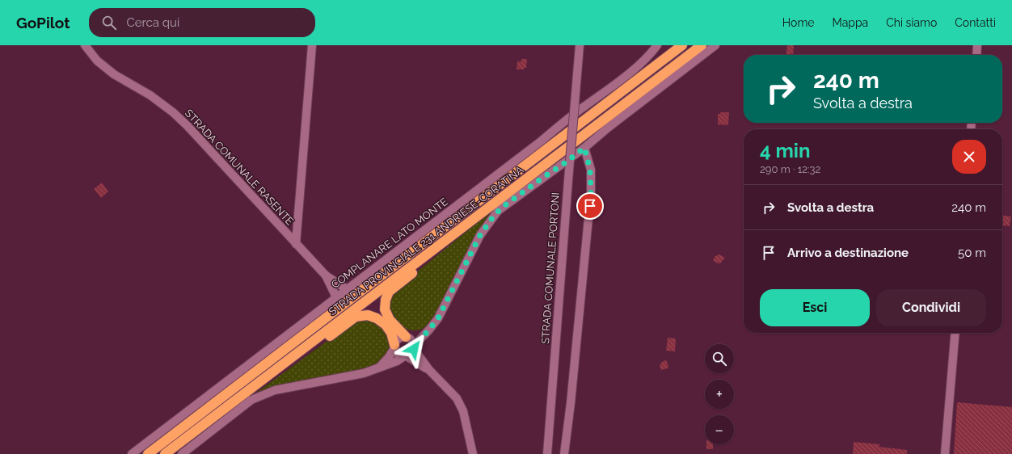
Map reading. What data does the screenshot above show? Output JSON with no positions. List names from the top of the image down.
{
  "streets": {
    "highway": ["STRADA PROVINCIALE 231 ANDRIESE-CORATINA"],
    "street": ["STRADA COMUNALE RASENTE", "COMPLANARE LATO MONTE", "STRADA COMUNALE PORTONI"]
  },
  "page": {
    "header": "GoPilot",
    "search": "Cerca qui",
    "nav": [
      "Home",
      "Mappa",
      "Chi siamo",
      "Contatti"
    ],
    "turn": ["240 m", "Svolta a destra"],
    "heading": ["4 min", "290 m · 12:32"],
    "list": [
      {
        "name": "Svolta a destra",
        "value": "240 m"
      },
      {
        "name": "Arrivo a destinazione",
        "value": "50 m"
      }
    ],
    "buttons": ["Esci", "Condividi"],
    "map_buttons": ["+", "−"]
  }
}
